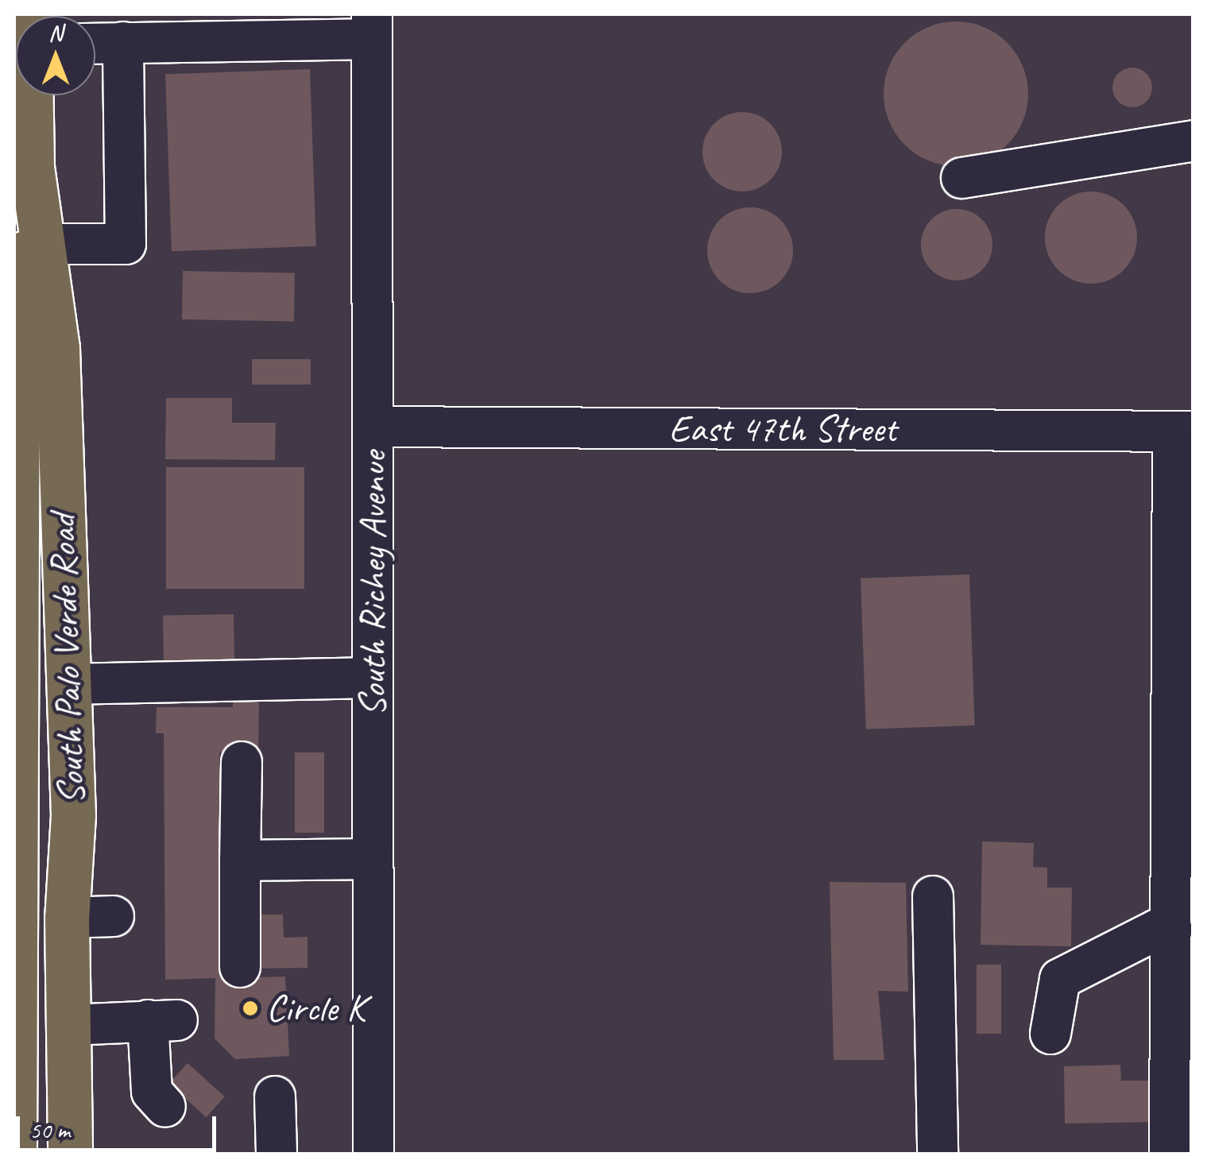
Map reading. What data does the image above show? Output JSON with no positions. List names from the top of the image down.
{
  "streets": {
    "main road": ["South Palo Verde Road"],
    "street": ["East 47th Street", "South Richey Avenue"]
  },
  "crossings": [
    ["East 47th Street", "South Richey Avenue"]
  ],
  "places": ["Circle K"],
  "scale_bar": "50 m",
  "north": "top"
}
